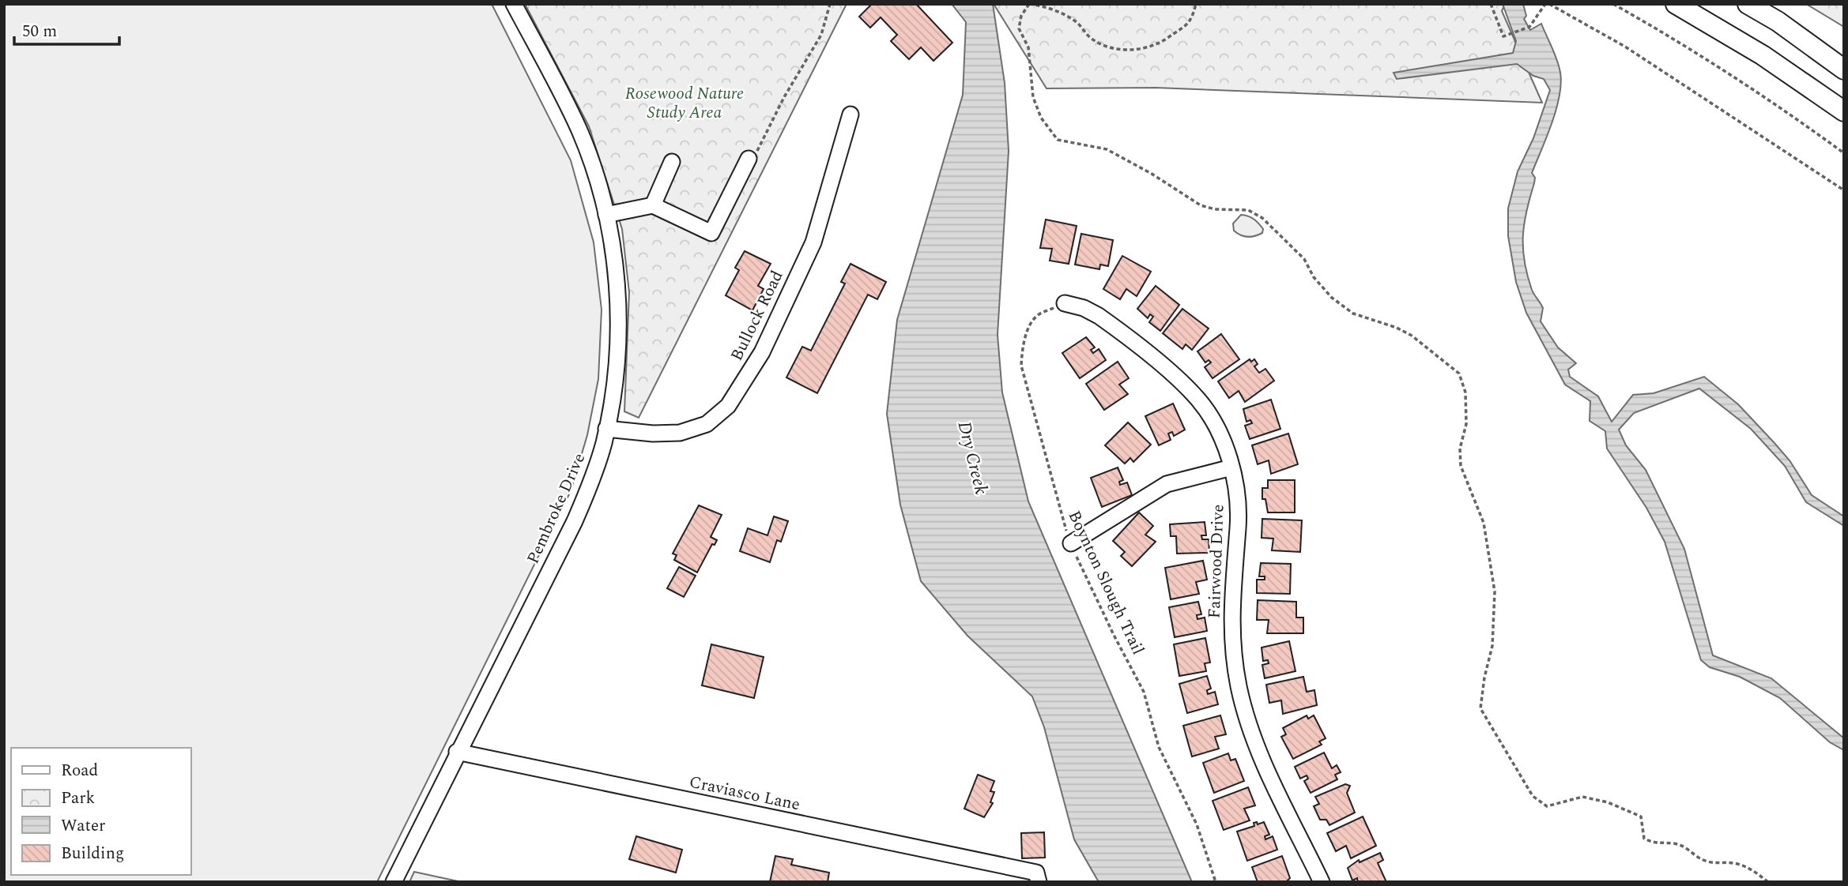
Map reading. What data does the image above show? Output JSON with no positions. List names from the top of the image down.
{
  "streets": {
    "street": [
      "Bullock Road",
      "Pembroke Drive",
      "Fairwood Drive",
      "Craviasco Lane"
    ],
    "path": ["Boynton Slough Trail"]
  },
  "crossings": [
    ["Bullock Road", "Pembroke Drive"],
    ["Pembroke Drive", "Craviasco Lane"],
    ["Fairwood Drive", "Boynton Slough Trail"]
  ],
  "water": ["Dry Creek"],
  "parks": ["Rosewood Nature Study Area"],
  "legend": [
    "Road",
    "Park",
    "Water",
    "Building"
  ],
  "scale_bar": "50 m"
}
